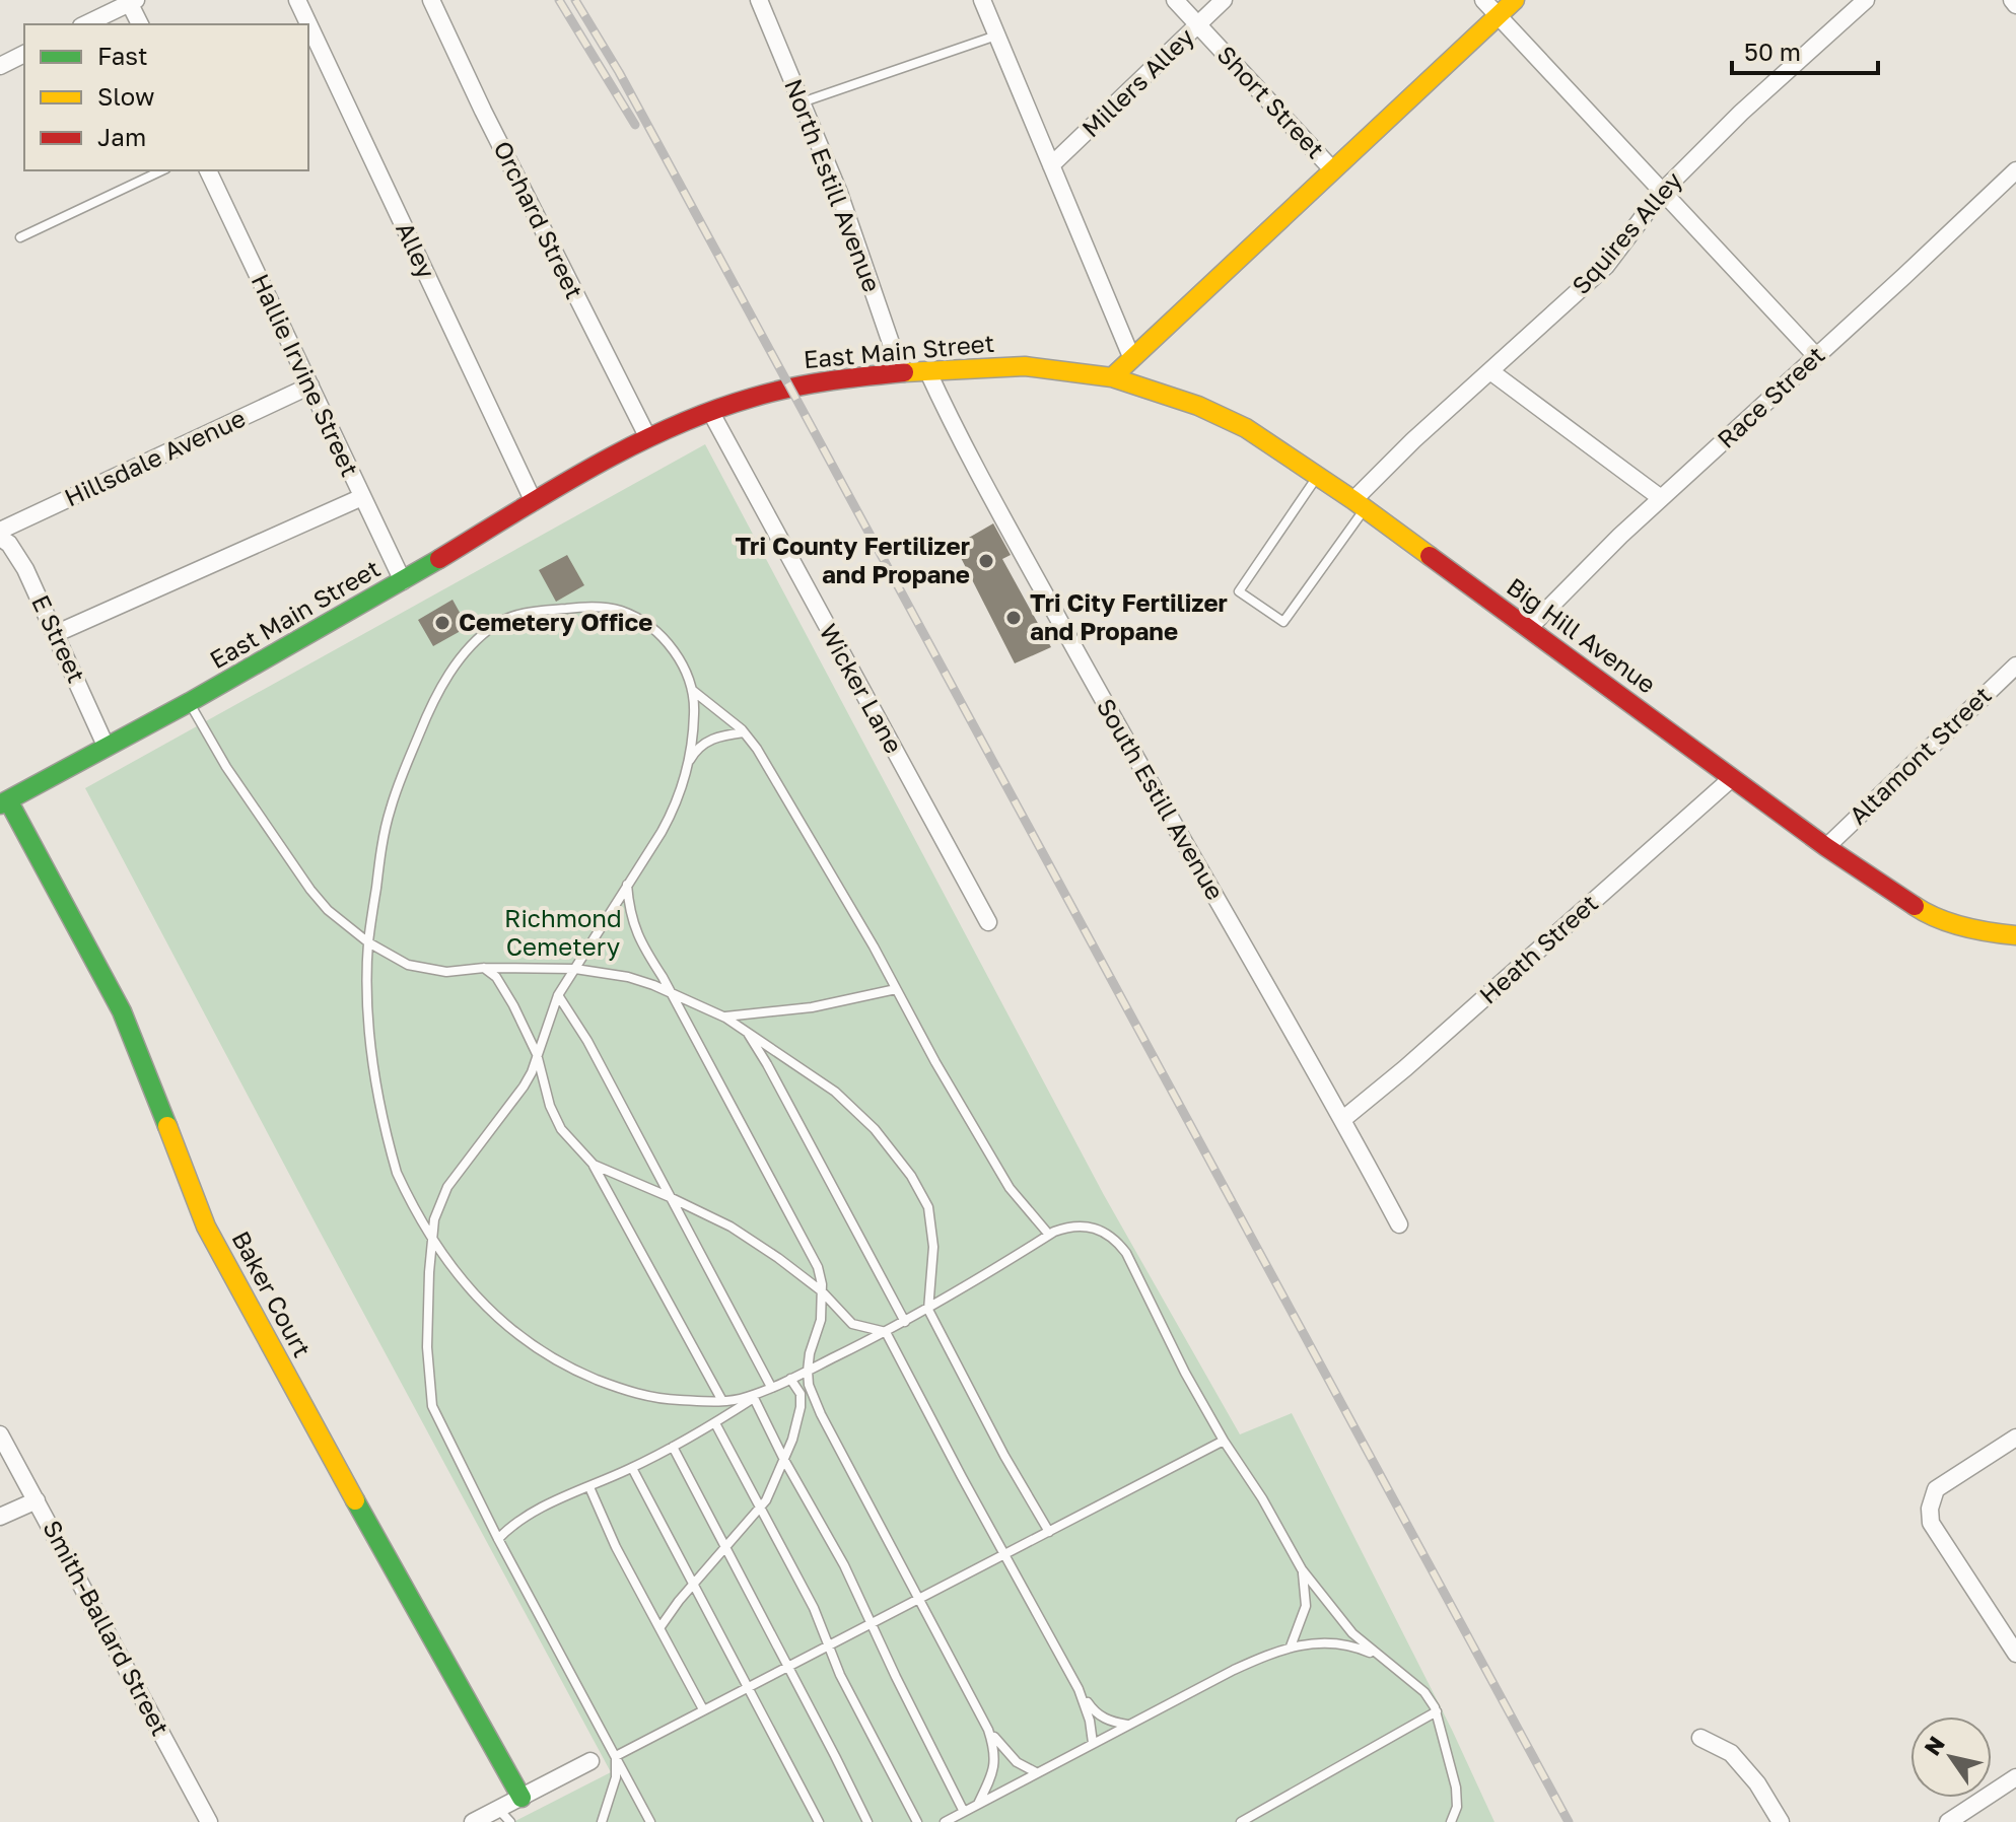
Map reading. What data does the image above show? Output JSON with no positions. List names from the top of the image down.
{
  "streets": {
    "main road": ["East Main Street", "Big Hill Avenue", "Baker Court"],
    "street": [
      "Millers Alley",
      "Short Street",
      "North Estill Avenue",
      "Orchard Street",
      "Squires Alley",
      "Alley",
      "Hallie Irvine Street",
      "Race Street",
      "Hillsdale Avenue",
      "E Street",
      "Wicker Lane",
      "Altamont Street",
      "South Estill Avenue",
      "Heath Street",
      "Smith-Ballard Street"
    ]
  },
  "crossings": [
    ["Millers Alley", "Short Street"],
    ["North Estill Avenue", "East Main Street"],
    ["Orchard Street", "East Main Street"],
    ["Squires Alley", "Big Hill Avenue"],
    ["Alley", "East Main Street"],
    ["East Main Street", "Hallie Irvine Street"],
    ["East Main Street", "Big Hill Avenue"],
    ["East Main Street", "E Street"],
    ["East Main Street", "Wicker Lane"],
    ["East Main Street", "South Estill Avenue"],
    ["East Main Street", "Baker Court"],
    ["Hallie Irvine Street", "Hillsdale Avenue"],
    ["Race Street", "Big Hill Avenue"],
    ["Big Hill Avenue", "Altamont Street"],
    ["Big Hill Avenue", "Heath Street"],
    ["South Estill Avenue", "Heath Street"]
  ],
  "parks": ["Richmond Cemetery"],
  "places": ["Tri County Fertilizer and Propane", "Tri City Fertilizer and Propane", "Cemetery Office"],
  "legend": ["Fast", "Slow", "Jam"],
  "scale_bar": "50 m",
  "north": "top left"
}
